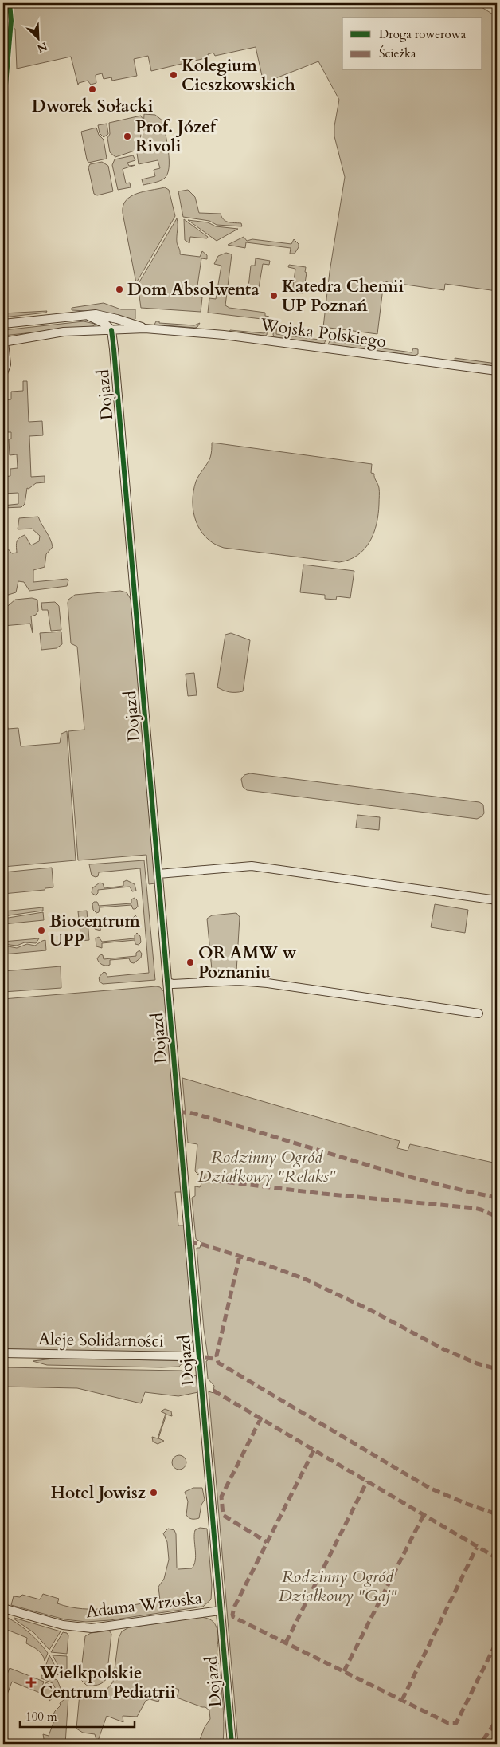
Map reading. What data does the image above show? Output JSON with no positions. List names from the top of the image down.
{
  "streets": {
    "street": [
      "Wojska Polskiego",
      "Dojazd",
      "Aleje Solidarności",
      "Adama Wrzoska"
    ]
  },
  "crossings": [
    ["Wojska Polskiego", "Dojazd"],
    ["Dojazd", "Aleje Solidarności"],
    ["Dojazd", "Adama Wrzoska"]
  ],
  "parks": ["Rodzinny Ogród Działkowy \"Relaks\"", "Rodzinny Ogród Działkowy \"Gaj\""],
  "places": {
    "other": [
      "Kolegium Cieszkowskich",
      "Dworek Sołacki",
      "Prof. Józef Rivoli",
      "Dom Absolwenta",
      "Katedra Chemii UP Poznań",
      "Biocentrum UPP",
      "OR AMW w Poznaniu",
      "Hotel Jowisz"
    ],
    "health": ["Wielkpolskie Centrum Pediatrii"]
  },
  "legend": ["Droga rowerowa", "Ścieżka"],
  "scale_bar": "100 m",
  "north": "bottom right"
}
